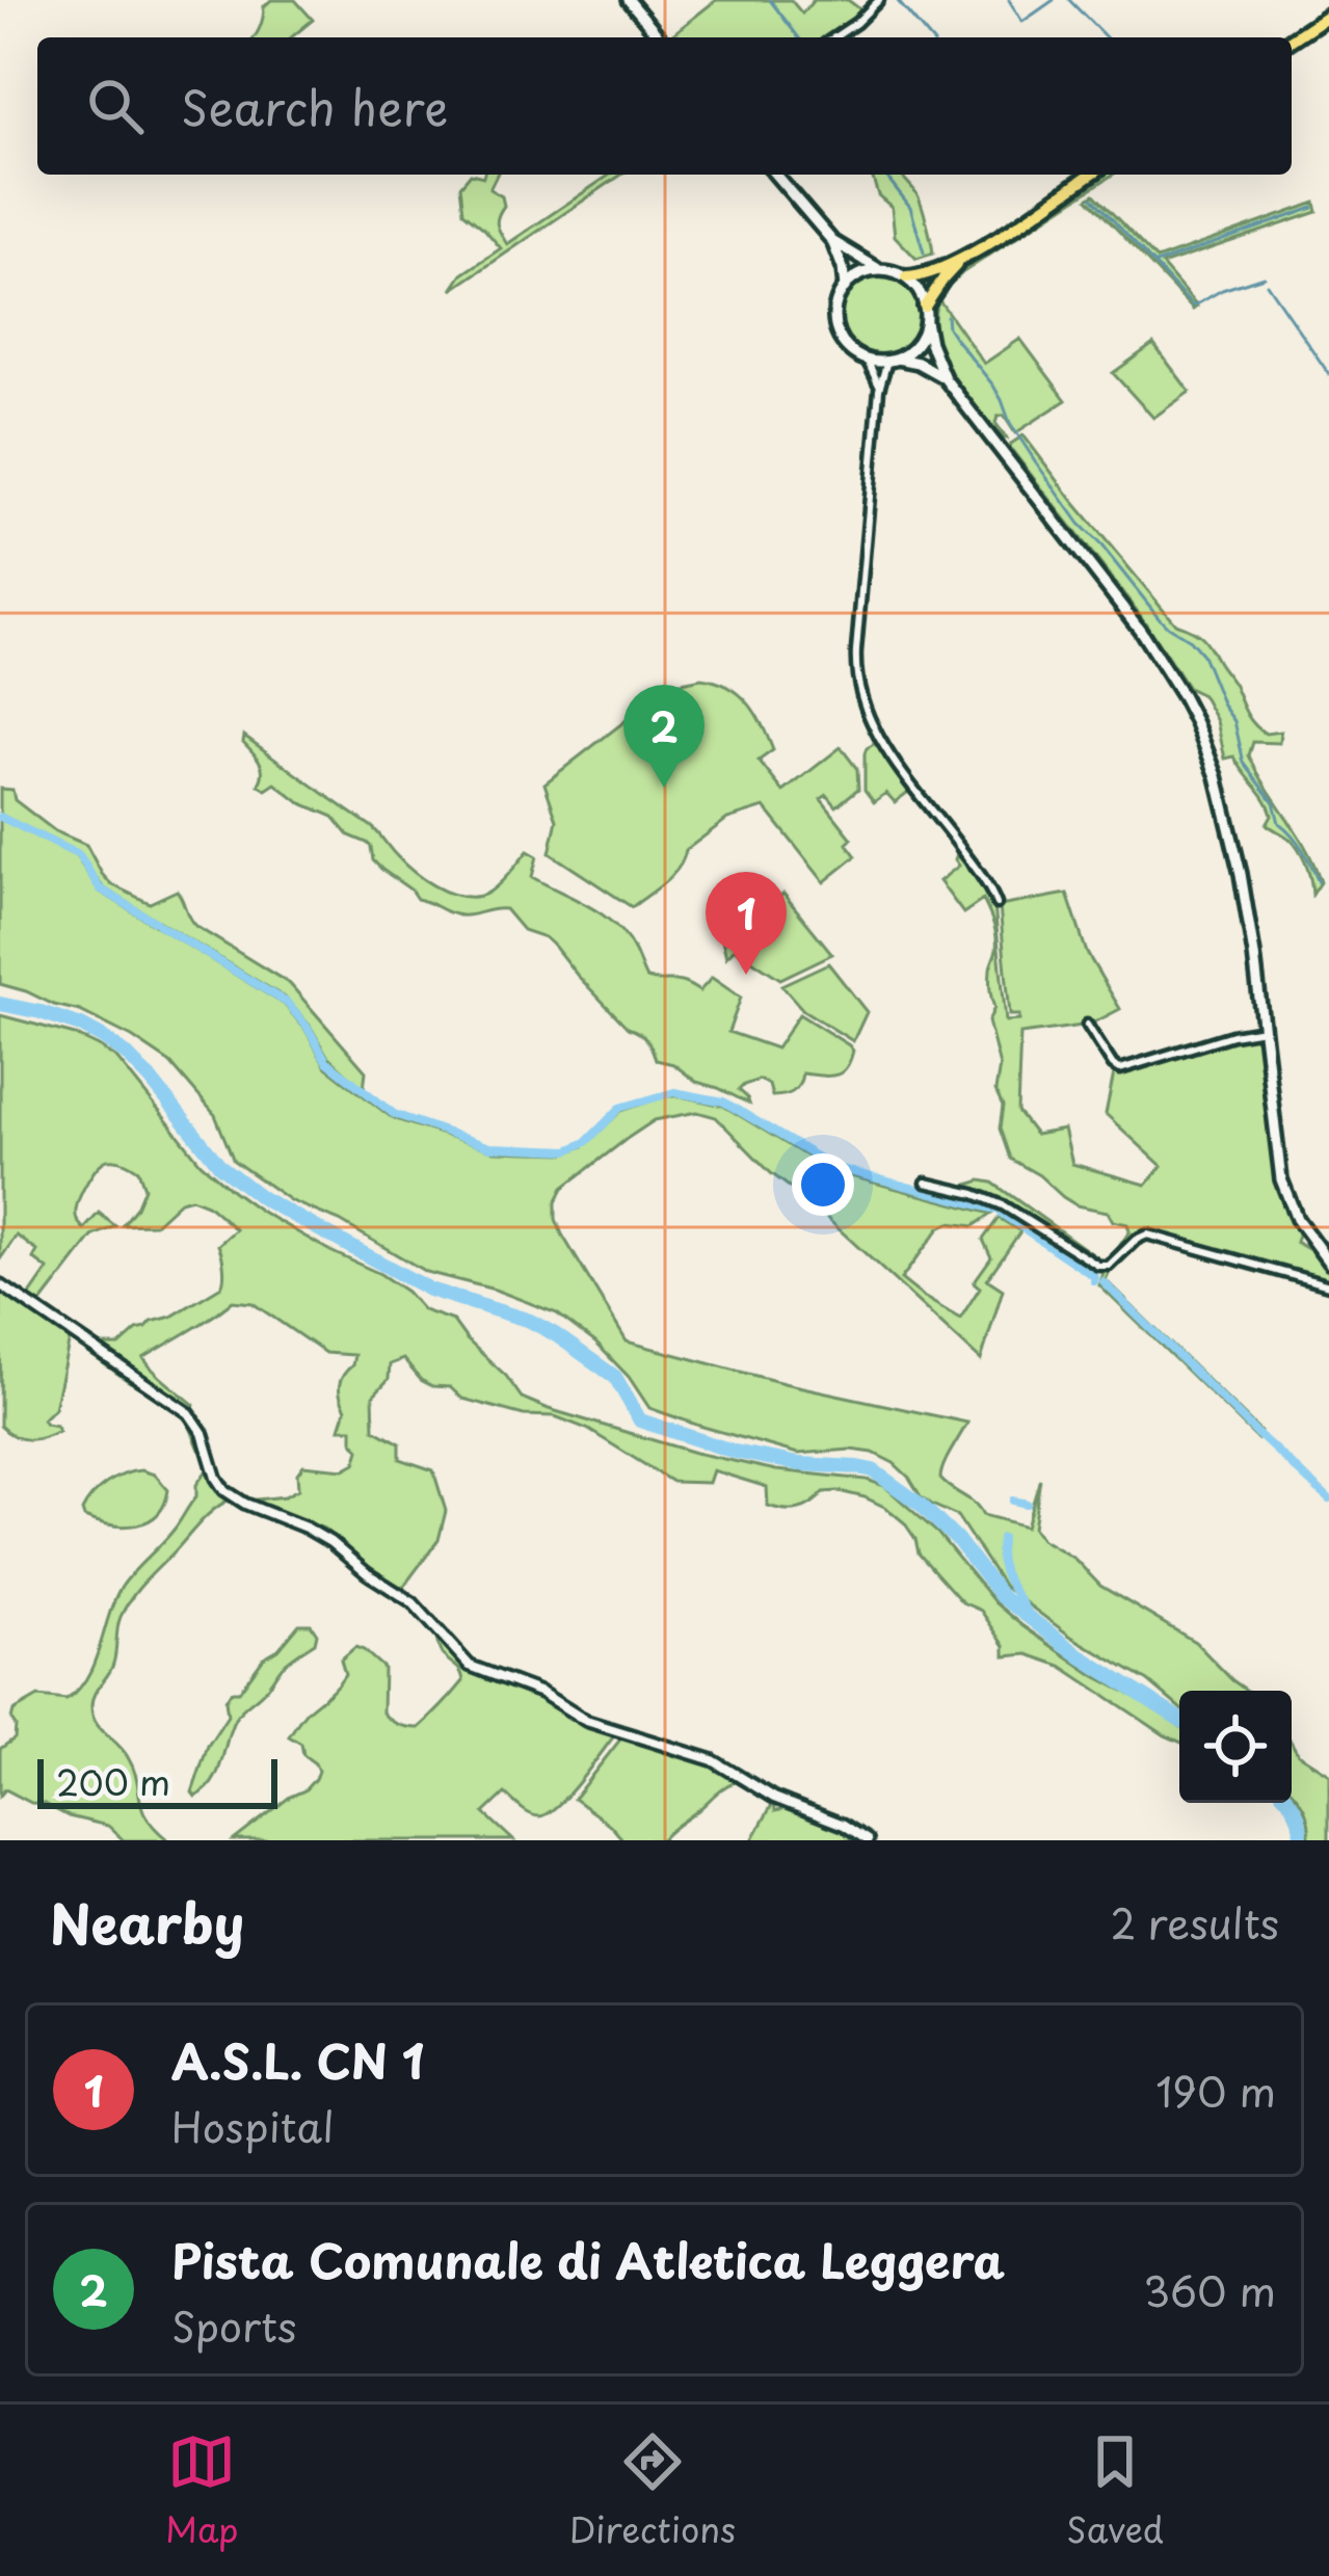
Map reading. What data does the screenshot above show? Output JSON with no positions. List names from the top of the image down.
{
  "scale_bar": "200 m",
  "page": {
    "search": "Search here",
    "pins": ["2", "1"],
    "scale": "200 m",
    "heading": ["Nearby", "2 results"],
    "list": [
      {
        "mark": "1",
        "name": "A.S.L. CN 1",
        "note": "Hospital",
        "value": "190 m"
      },
      {
        "mark": "2",
        "name": "Pista Comunale di Atletica Leggera",
        "note": "Sports",
        "value": "360 m"
      }
    ],
    "nav": ["Map", "Directions", "Saved"]
  }
}
